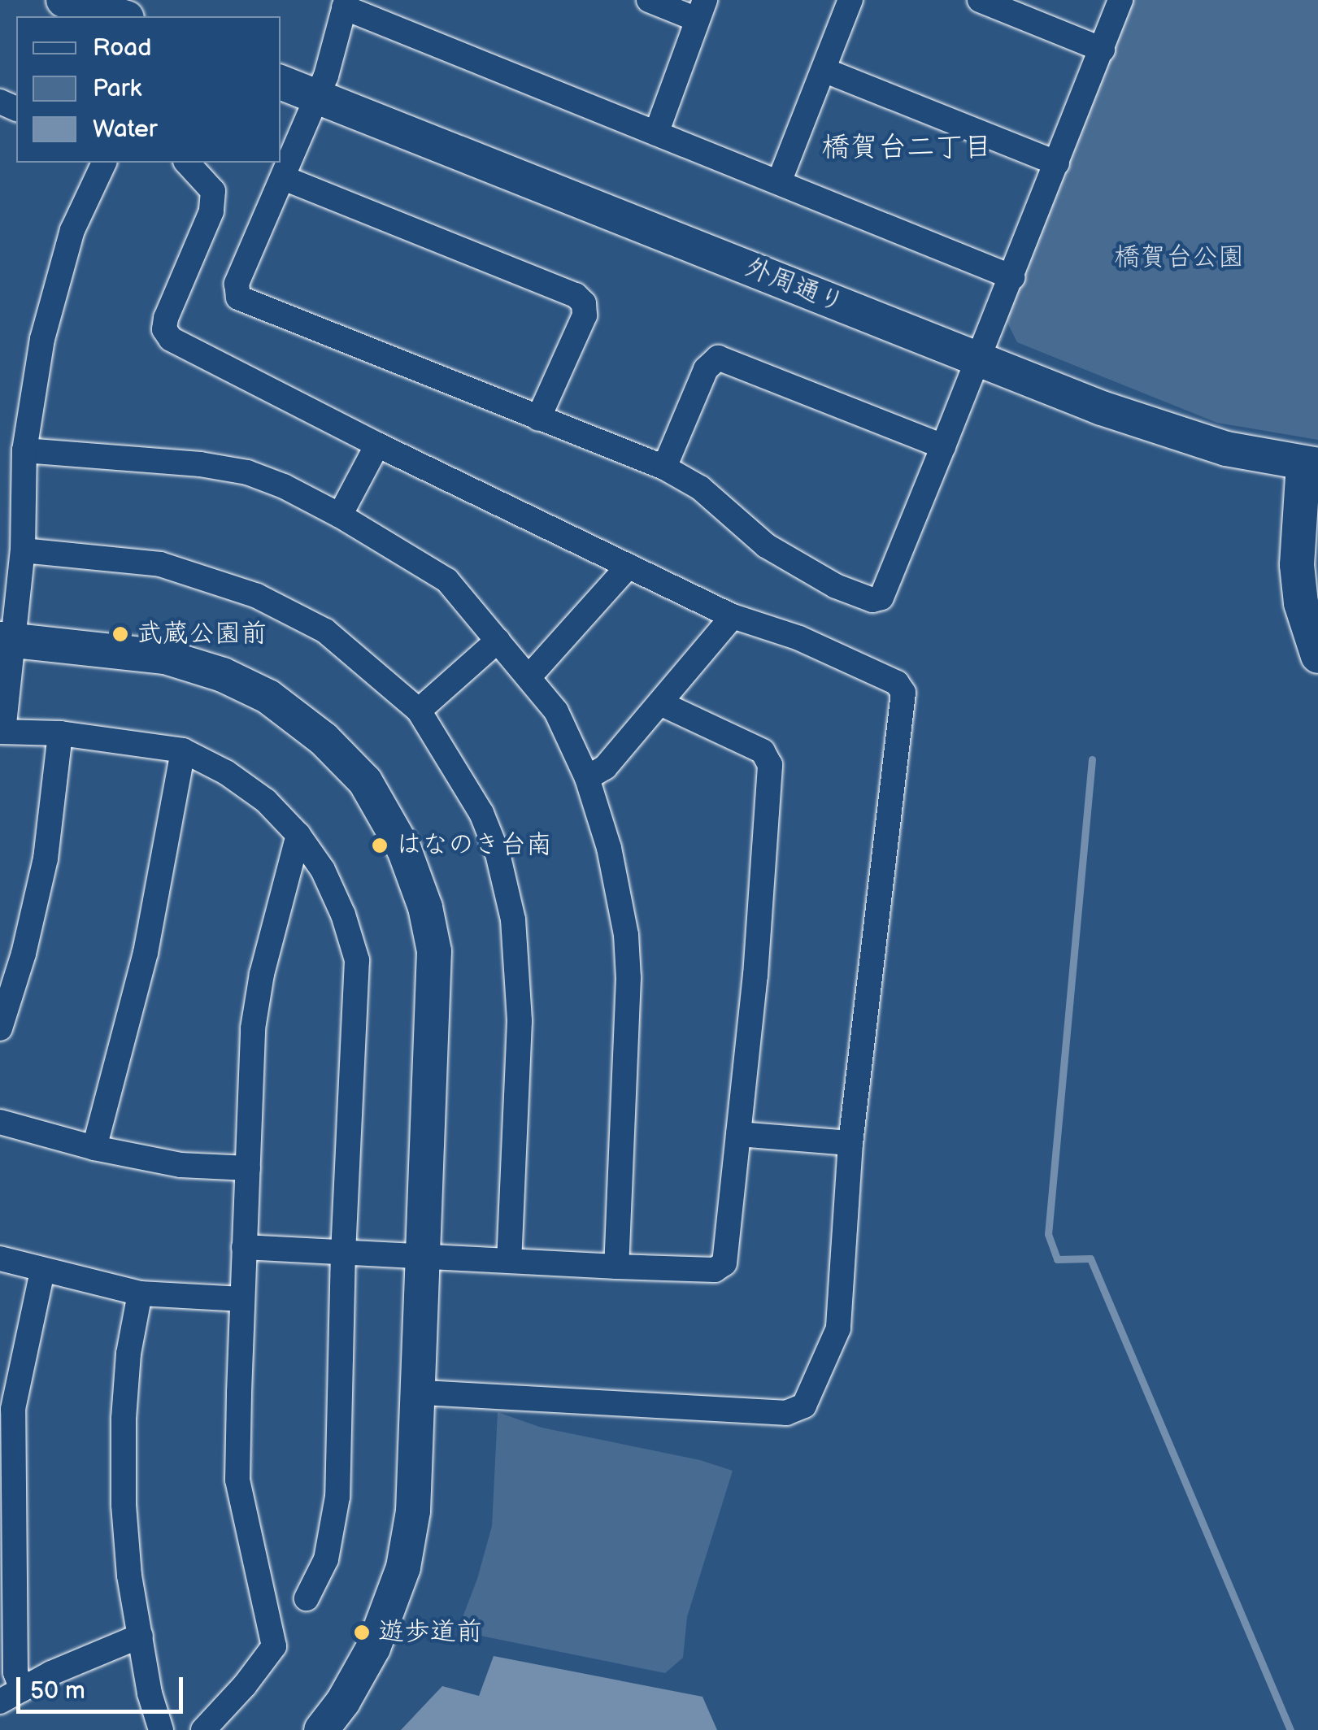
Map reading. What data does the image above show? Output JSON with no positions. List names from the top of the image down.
{
  "streets": {
    "street": ["外周通り"]
  },
  "districts": ["橋賀台二丁目"],
  "parks": ["橋賀台公園"],
  "places": ["武蔵公園前", "はなのき台南", "遊歩道前"],
  "legend": ["Road", "Park", "Water"],
  "scale_bar": "50 m"
}
